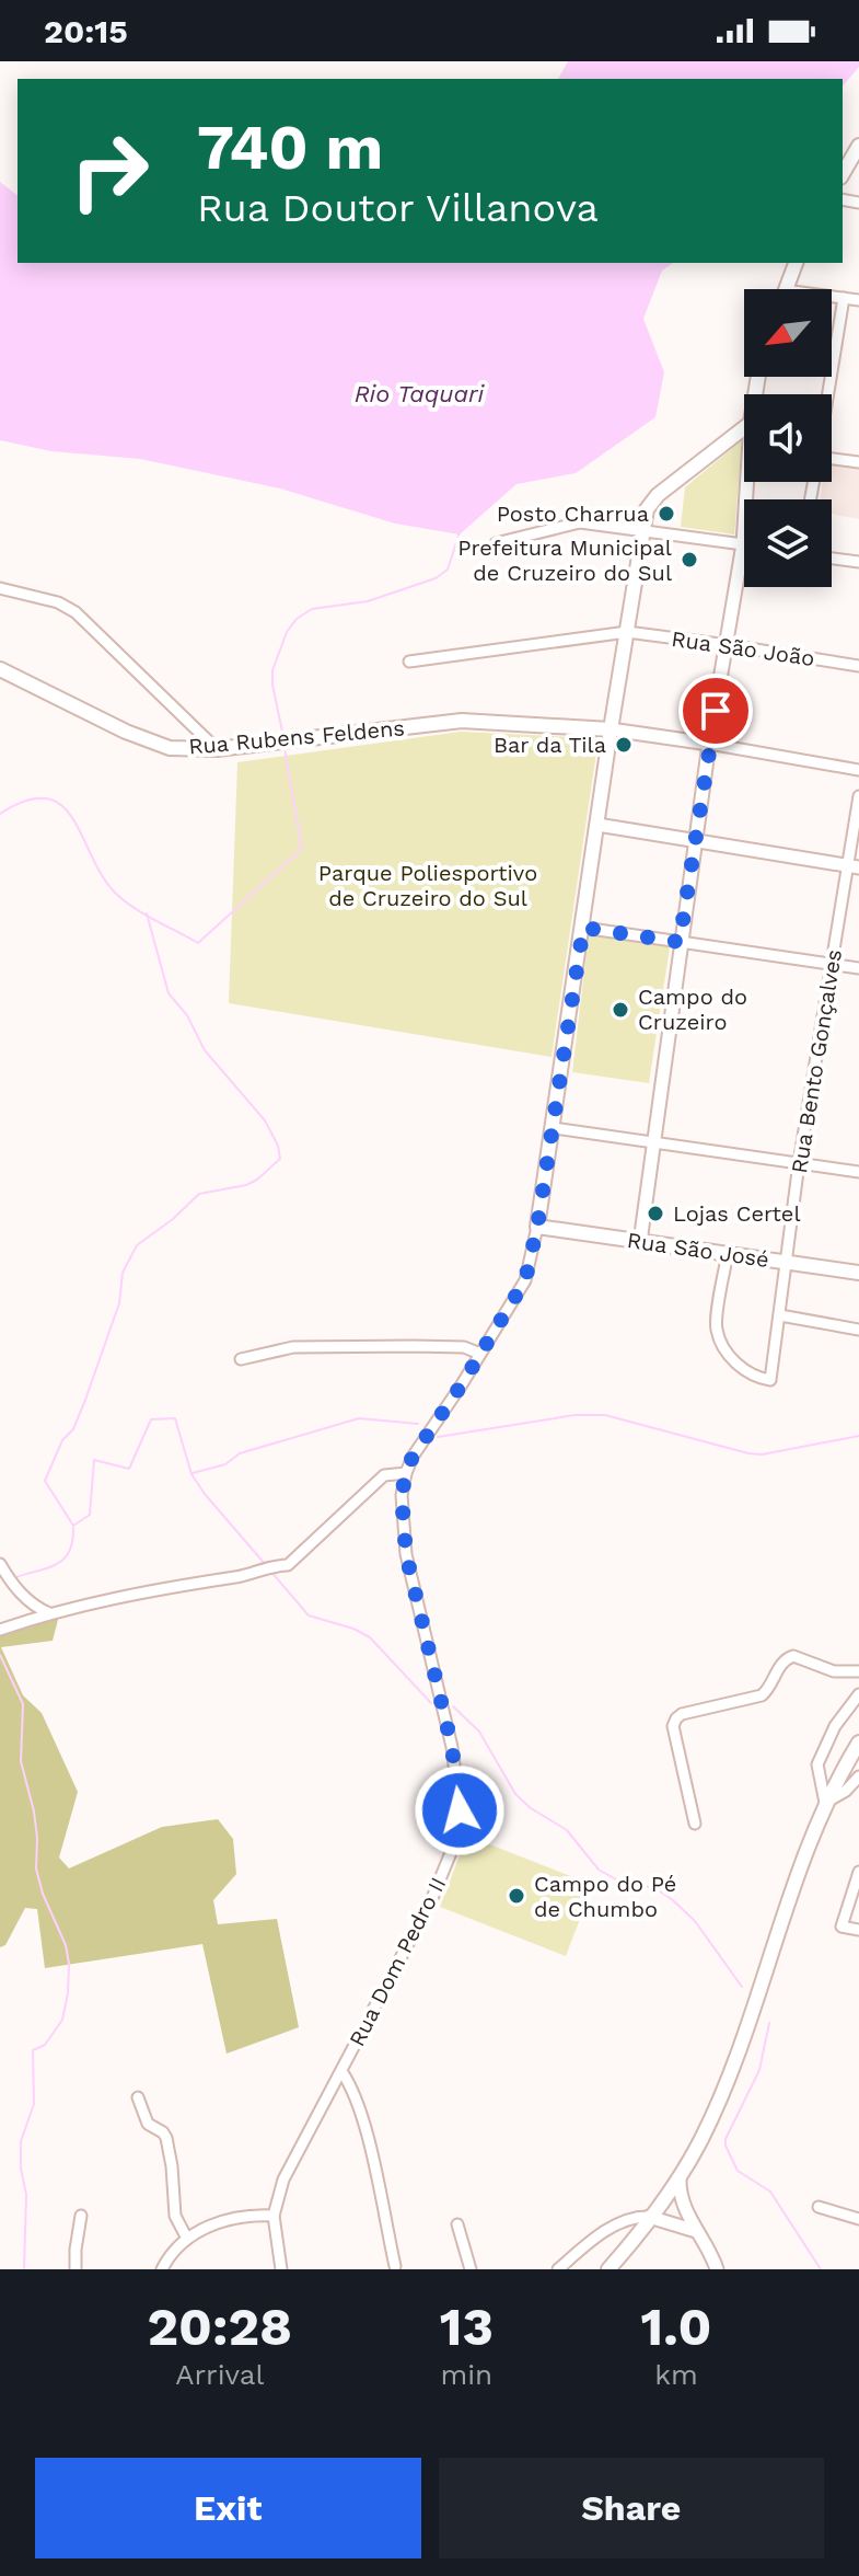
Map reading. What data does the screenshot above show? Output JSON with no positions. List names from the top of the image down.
{
  "streets": {
    "main road": ["Rua Rubens Feldens", "Rua São José", "Rua Dom Pedro II"],
    "street": ["Rua São João", "Rua Bento Gonçalves"]
  },
  "crossings": [
    ["Rua São João", "Rua Dom Pedro II"],
    ["Rua Rubens Feldens", "Rua Dom Pedro II"],
    ["Rua Bento Gonçalves", "Rua São José"],
    ["Rua São José", "Rua Dom Pedro II"]
  ],
  "water": ["Rio Taquari"],
  "parks": ["Parque Poliesportivo de Cruzeiro do Sul"],
  "places": [
    "Posto Charrua",
    "Prefeitura Municipal de Cruzeiro do Sul",
    "Bar da Tila",
    "Campo do Cruzeiro",
    "Lojas Certel",
    "Campo do Pé de Chumbo"
  ],
  "north": "bottom left",
  "page": {
    "status": "20:15",
    "turn": ["740 m", "Rua Doutor Villanova"],
    "eta": [
      "20:28",
      "Arrival",
      "13",
      "min",
      "1.0",
      "km"
    ],
    "buttons": ["Exit", "Share"]
  }
}
